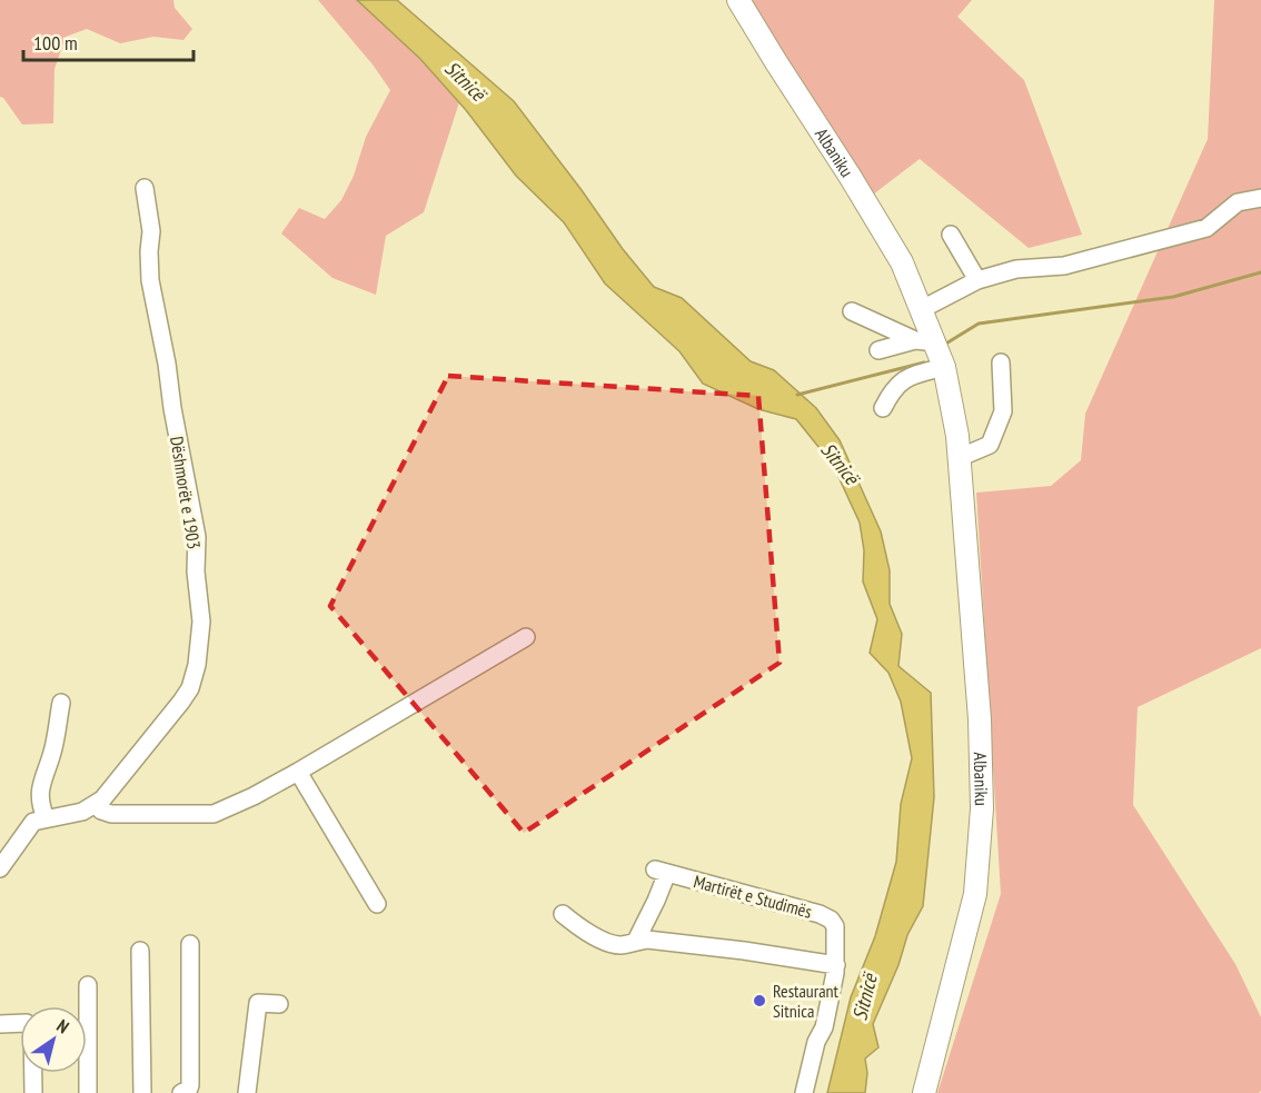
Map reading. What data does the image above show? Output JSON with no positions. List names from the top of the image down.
{
  "streets": {
    "main road": ["Albaniku"],
    "street": ["Dëshmorët e 1903", "Martirët e Studimës"]
  },
  "water": ["Sitnicë"],
  "places": ["Restaurant Sitnica"],
  "scale_bar": "100 m",
  "north": "top right"
}
